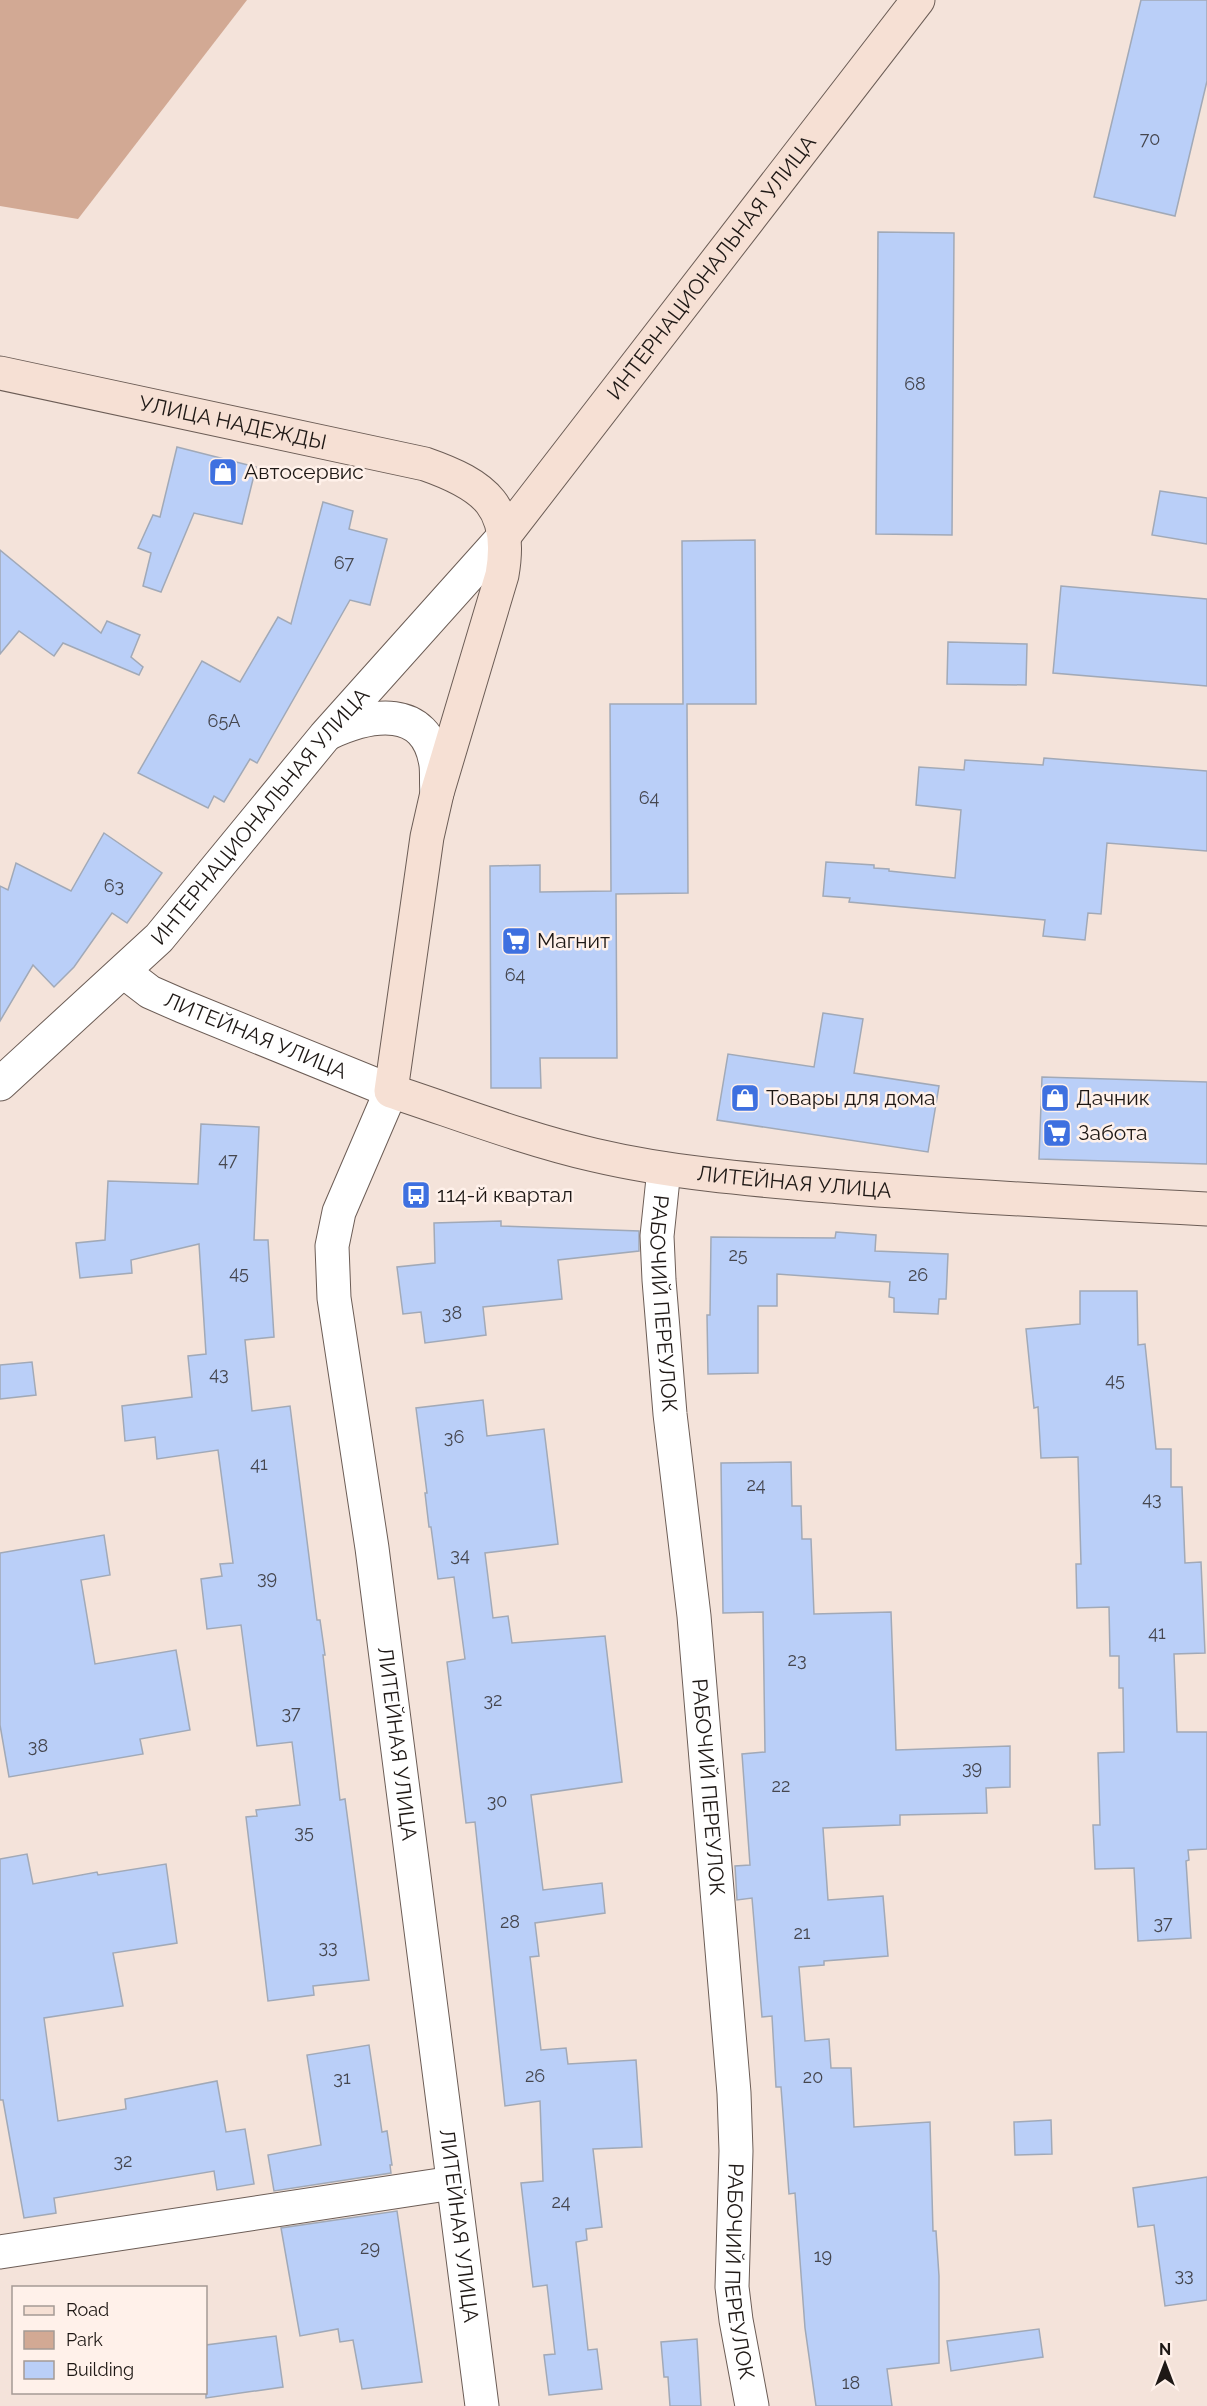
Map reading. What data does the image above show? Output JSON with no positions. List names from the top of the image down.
{
  "streets": {
    "street": [
      "ИНТЕРНАЦИОНАЛЬНАЯ УЛИЦА",
      "УЛИЦА НАДЕЖДЫ",
      "ЛИТЕЙНАЯ УЛИЦА",
      "РАБОЧИЙ ПЕРЕУЛОК"
    ]
  },
  "crossings": [
    ["ИНТЕРНАЦИОНАЛЬНАЯ УЛИЦА", "УЛИЦА НАДЕЖДЫ"],
    ["ИНТЕРНАЦИОНАЛЬНАЯ УЛИЦА", "ЛИТЕЙНАЯ УЛИЦА"],
    ["ЛИТЕЙНАЯ УЛИЦА", "РАБОЧИЙ ПЕРЕУЛОК"]
  ],
  "places": {
    "shop": ["Автосервис", "Товары для дома", "Дачник"],
    "supermarket": ["Магнит", "Забота"],
    "bus stop": ["114-й квартал"]
  },
  "house_numbers": [
    "70",
    "68",
    "67",
    "65А",
    "64",
    "63",
    "64",
    "47",
    "25",
    "45",
    "26",
    "38",
    "43",
    "45",
    "36",
    "41",
    "24",
    "43",
    "34",
    "39",
    "41",
    "23",
    "32",
    "37",
    "38",
    "39",
    "22",
    "30",
    "35",
    "28",
    "37",
    "21",
    "33",
    "26",
    "20",
    "31",
    "32",
    "24",
    "29",
    "19",
    "33",
    "18"
  ],
  "legend": ["Road", "Park", "Building"],
  "north": "top"
}
